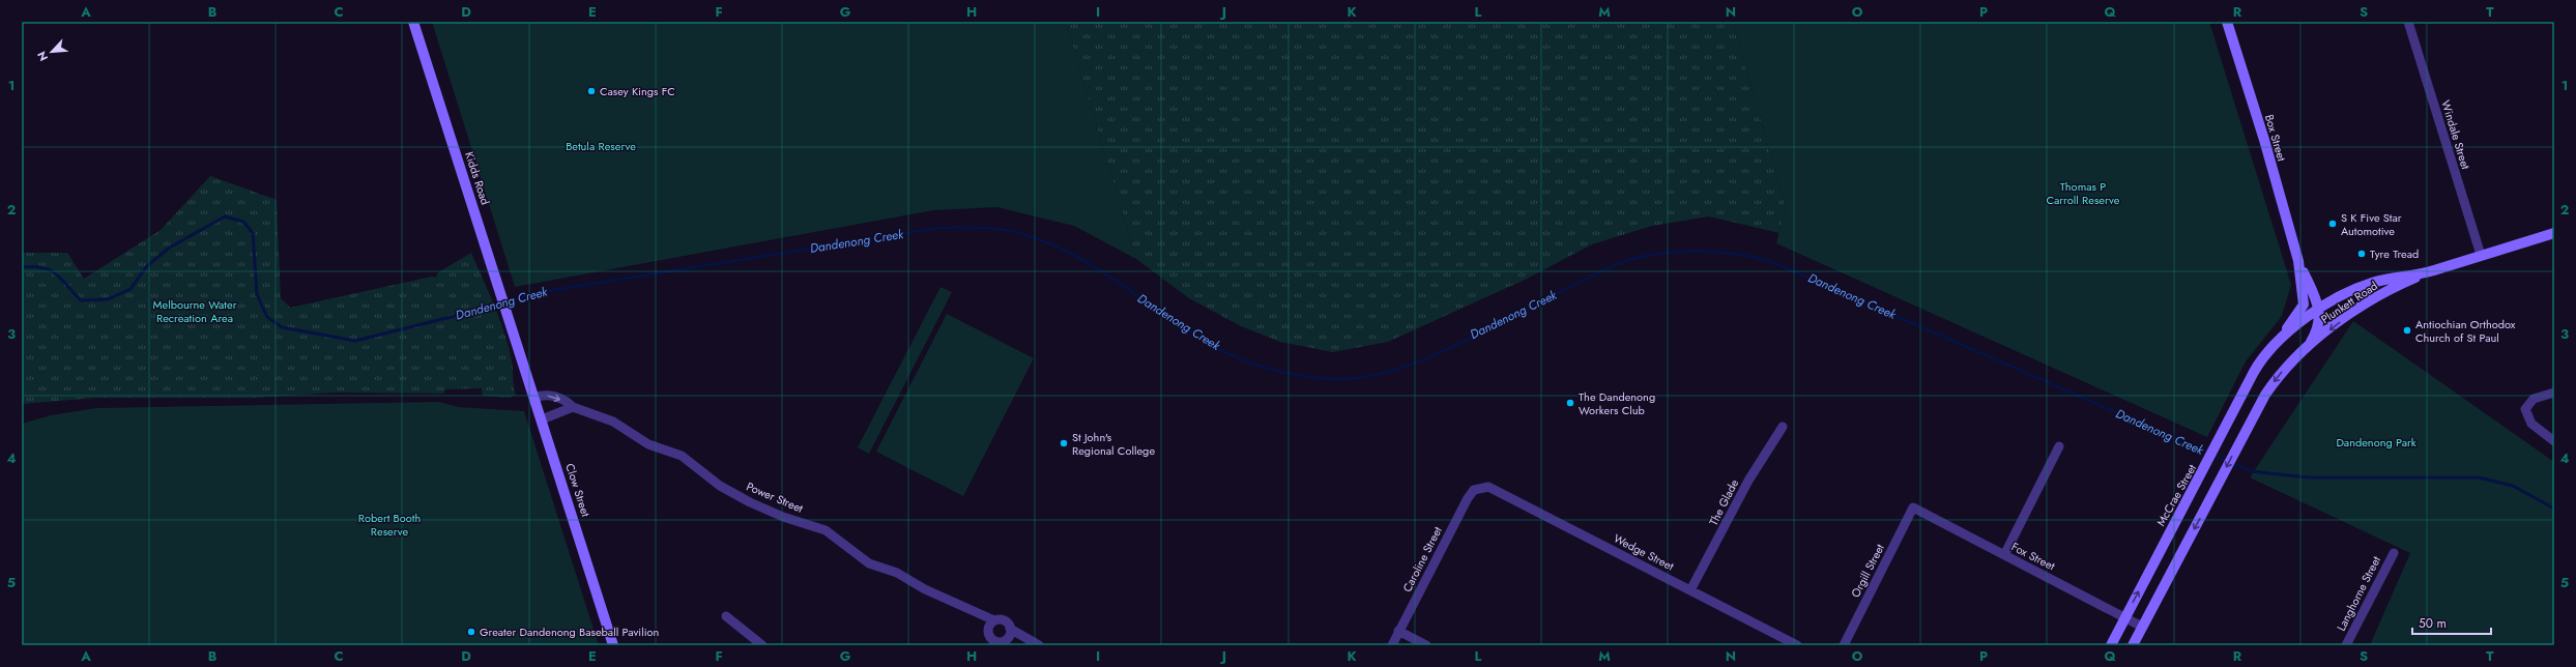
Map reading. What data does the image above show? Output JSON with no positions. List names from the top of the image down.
{
  "streets": {
    "main road": [
      "Box Street",
      "Kidds Road",
      "Plunkett Road",
      "Clow Street",
      "McCrae Street"
    ],
    "street": [
      "Windale Street",
      "Power Street",
      "The Glade",
      "Wedge Street",
      "Fox Street",
      "Caroline Street",
      "Orgill Street",
      "Langhorne Street"
    ]
  },
  "crossings": [
    ["Windale Street", "Plunkett Road"],
    ["Box Street", "Plunkett Road"],
    ["Box Street", "McCrae Street"],
    ["Kidds Road", "Clow Street"],
    ["Plunkett Road", "McCrae Street"],
    ["Clow Street", "Power Street"],
    ["McCrae Street", "Fox Street"],
    ["The Glade", "Wedge Street"],
    ["Wedge Street", "Caroline Street"],
    ["Fox Street", "Orgill Street"]
  ],
  "water": ["Dandenong Creek"],
  "parks": [
    "Betula Reserve",
    "Thomas P Carroll Reserve",
    "Melbourne Water Recreation Area",
    "Dandenong Park",
    "Robert Booth Reserve"
  ],
  "places": [
    "Casey Kings FC",
    "S K Five Star Automotive",
    "Tyre Tread",
    "Antiochian Orthodox Church of St Paul",
    "The Dandenong Workers Club",
    "St John's Regional College",
    "Greater Dandenong Baseball Pavilion"
  ],
  "scale_bar": "50 m",
  "north": "bottom left",
  "grid": {
    "columns": [
      "A",
      "B",
      "C",
      "D",
      "E",
      "F",
      "G",
      "H",
      "I",
      "J",
      "K",
      "L",
      "M",
      "N",
      "O",
      "P",
      "Q",
      "R",
      "S",
      "T"
    ],
    "rows": [
      "1",
      "2",
      "3",
      "4",
      "5"
    ]
  }
}
